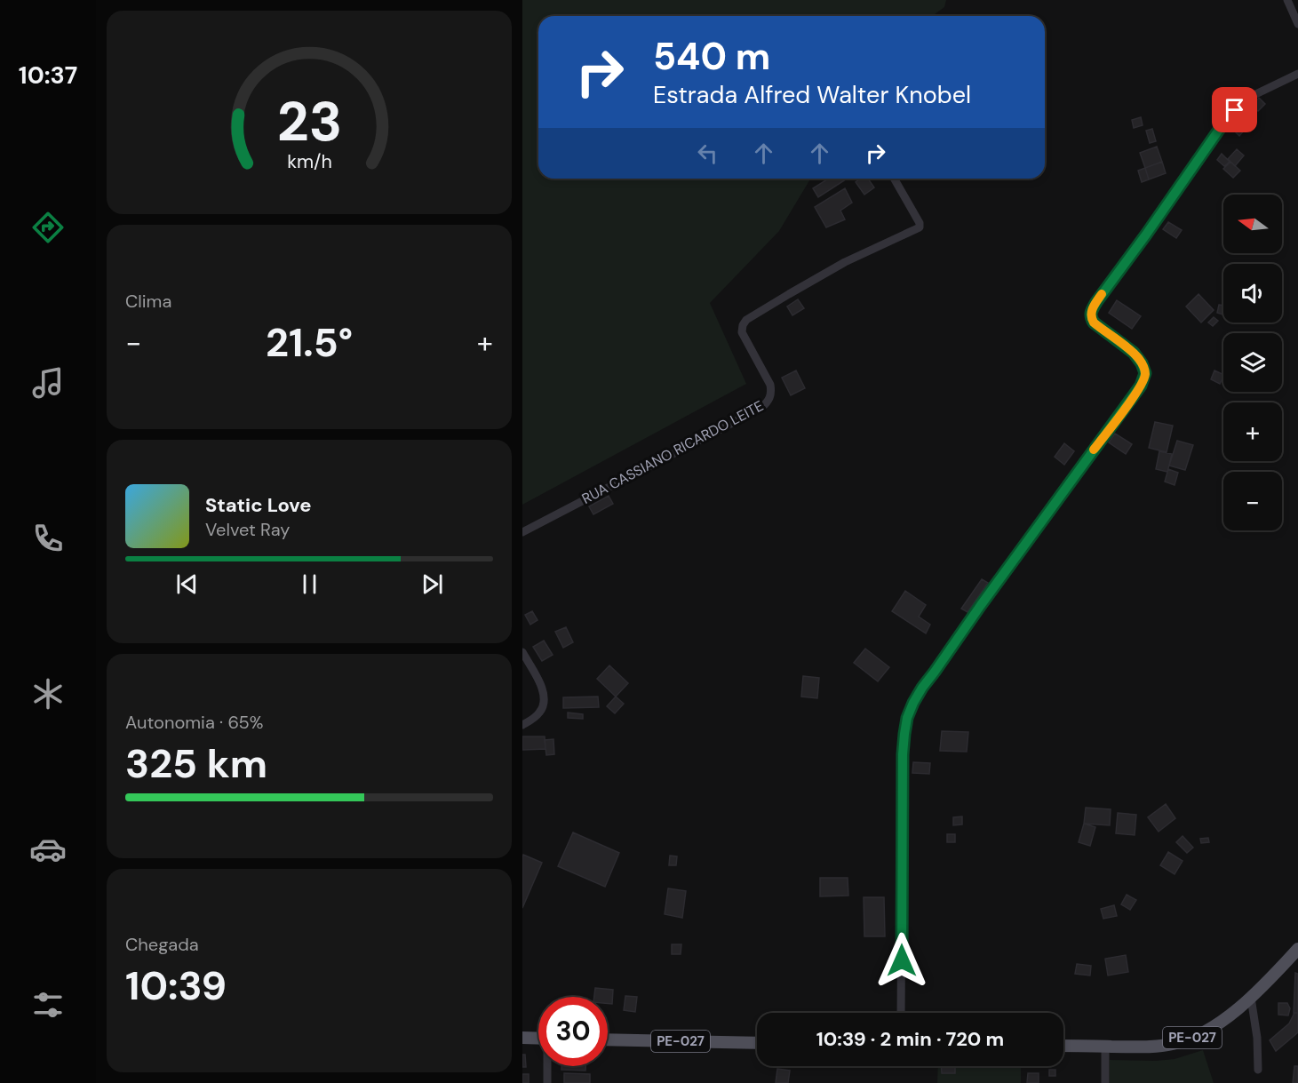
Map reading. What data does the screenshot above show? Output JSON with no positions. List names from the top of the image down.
{
  "streets": {
    "main road": ["PE-027"],
    "street": ["RUA CASSIANO RICARDO LEITE"]
  },
  "north": "left",
  "page": {
    "tabs": "10:37",
    "turn": ["540 m", "Estrada Alfred Walter Knobel"],
    "map_buttons": ["+", "−"],
    "tile": [
      "Clima",
      ["Autonomia · 65%", "325 km"],
      ["Chegada", "10:39"]
    ],
    "heat": ["−", "21.5°", "+"],
    "song": ["Static Love", "Velvet Ray"],
    "limit": "30",
    "trip": "10:39 · 2 min · 720 m",
    "gauge": ["23", "km/h"]
  }
}
